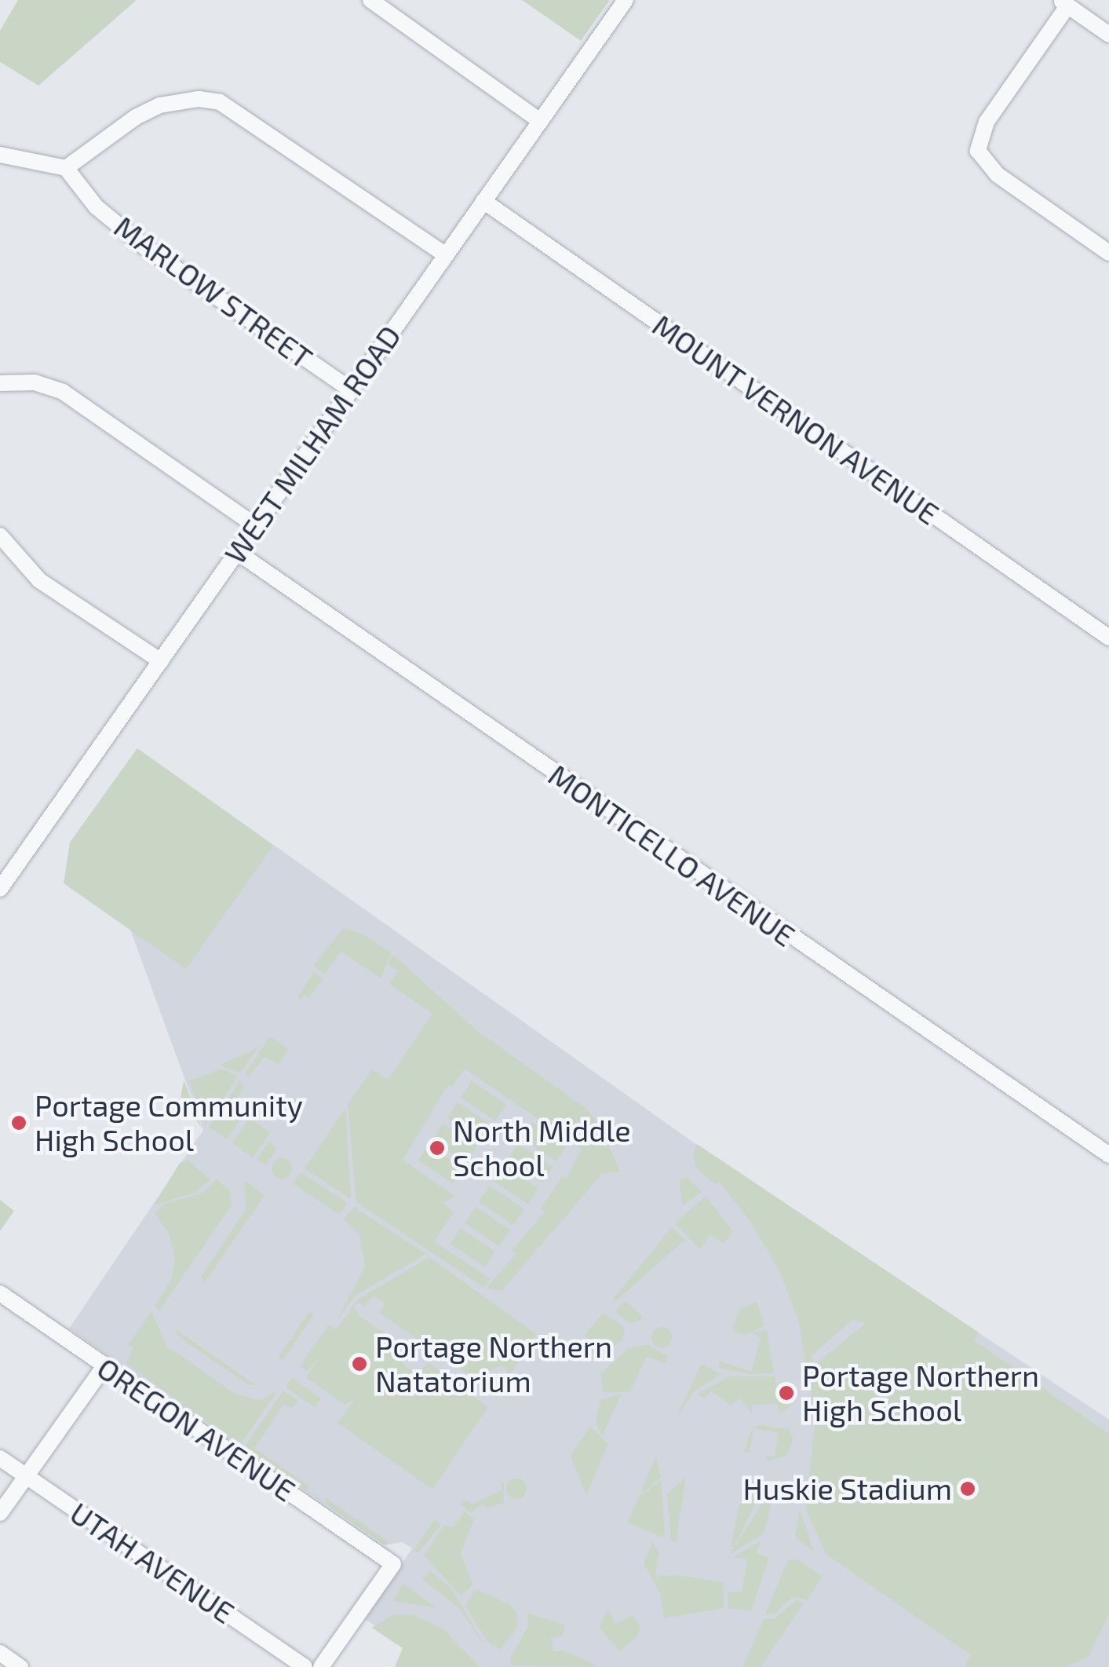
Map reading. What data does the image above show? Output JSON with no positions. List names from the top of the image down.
{
  "streets": {
    "street": [
      "MARLOW STREET",
      "MOUNT VERNON AVENUE",
      "WEST MILHAM ROAD",
      "MONTICELLO AVENUE",
      "OREGON AVENUE",
      "UTAH AVENUE"
    ]
  },
  "crossings": [
    ["MARLOW STREET", "WEST MILHAM ROAD"],
    ["MOUNT VERNON AVENUE", "WEST MILHAM ROAD"],
    ["WEST MILHAM ROAD", "MONTICELLO AVENUE"]
  ],
  "places": [
    "Portage Community High School",
    "North Middle School",
    "Portage Northern Natatorium",
    "Portage Northern High School",
    "Huskie Stadium"
  ]
}
